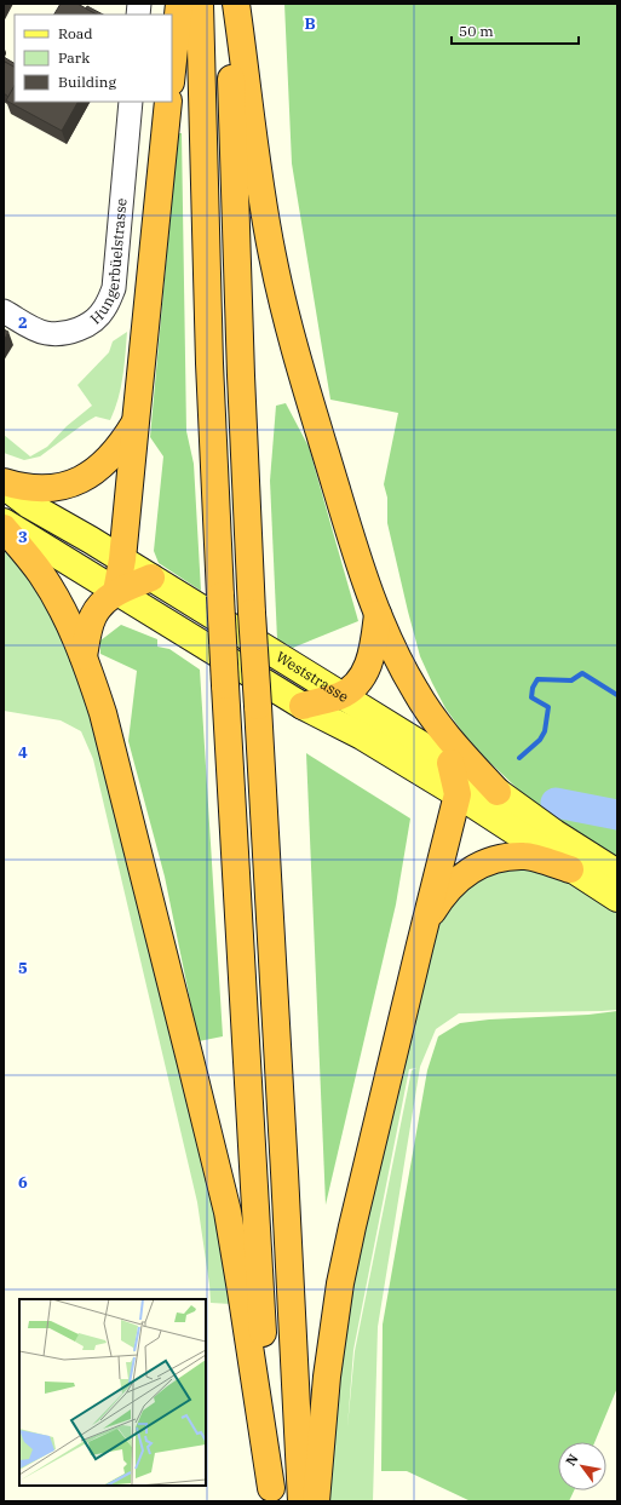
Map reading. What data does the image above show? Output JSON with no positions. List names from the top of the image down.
{
  "streets": {
    "main road": ["Weststrasse"],
    "street": ["Hungerbüelstrasse"]
  },
  "legend": ["Road", "Park", "Building"],
  "scale_bar": "50 m",
  "north": "top left",
  "grid": {
    "columns": ["B"],
    "rows": [
      "2",
      "3",
      "4",
      "5",
      "6"
    ]
  }
}
